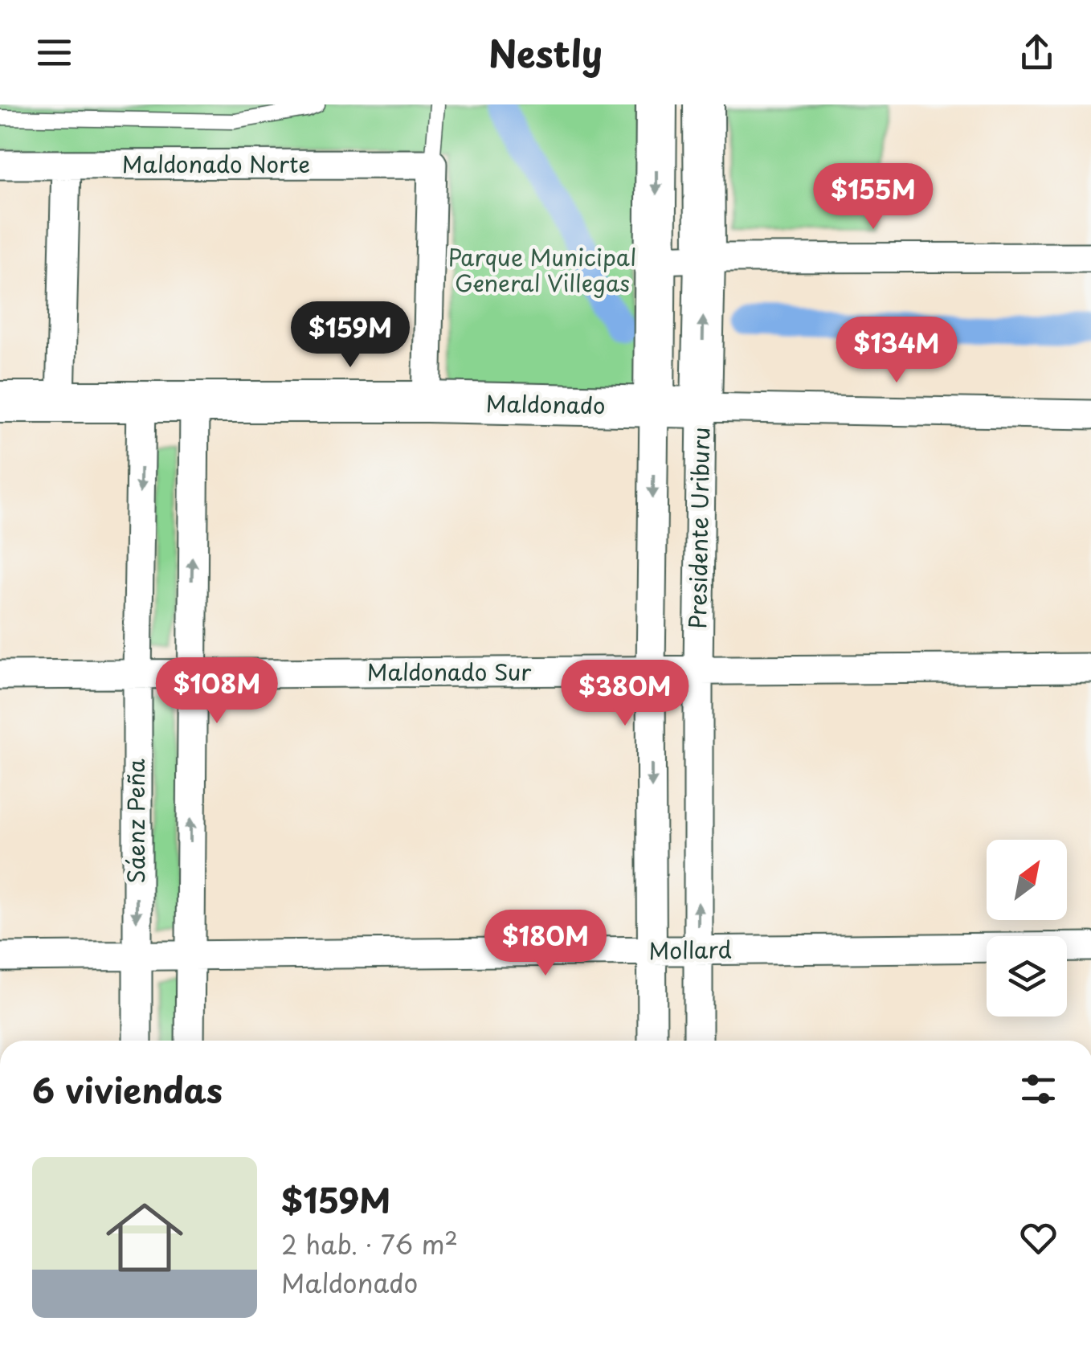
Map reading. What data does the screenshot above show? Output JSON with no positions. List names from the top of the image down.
{
  "streets": {
    "street": [
      "Maldonado Norte",
      "Maldonado",
      "Presidente Uriburu",
      "Maldonado Sur",
      "Sáenz Peña",
      "Mollard"
    ]
  },
  "crossings": [
    ["Maldonado", "Presidente Uriburu"],
    ["Maldonado", "Sáenz Peña"],
    ["Presidente Uriburu", "Maldonado Sur"],
    ["Presidente Uriburu", "Mollard"],
    ["Maldonado Sur", "Sáenz Peña"],
    ["Sáenz Peña", "Mollard"]
  ],
  "parks": ["Parque Municipal General Villegas"],
  "north": "top right",
  "page": {
    "header": "Nestly",
    "price": [
      "$155M",
      "$159M",
      "$134M",
      "$108M",
      "$380M",
      "$180M"
    ],
    "heading": "6 viviendas",
    "list": [
      {
        "name": "$159M",
        "note": "2 hab. · 76 m² · Maldonado"
      }
    ]
  }
}
